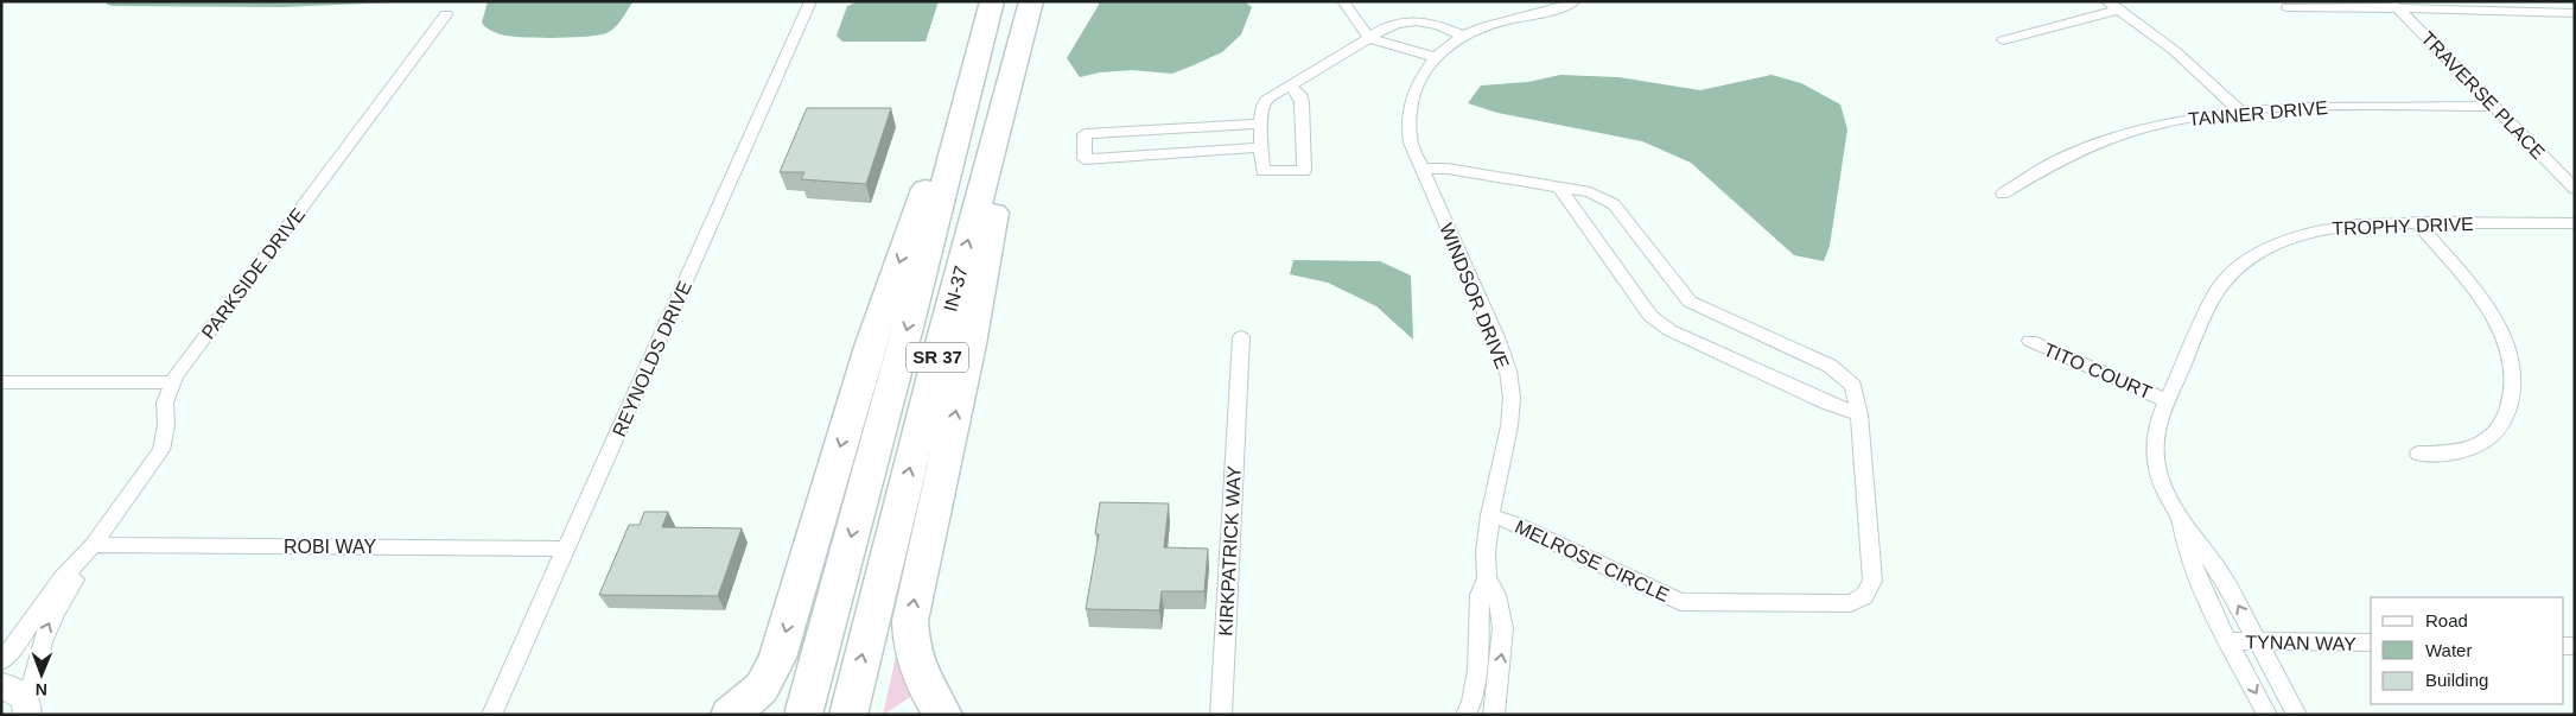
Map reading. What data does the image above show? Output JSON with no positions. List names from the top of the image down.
{
  "streets": {
    "highway": ["IN-37", "SR 37"],
    "street": [
      "TRAVERSE PLACE",
      "TANNER DRIVE",
      "TROPHY DRIVE",
      "PARKSIDE DRIVE",
      "WINDSOR DRIVE",
      "REYNOLDS DRIVE",
      "TITO COURT",
      "ROBI WAY",
      "KIRKPATRICK WAY",
      "MELROSE CIRCLE",
      "TYNAN WAY"
    ]
  },
  "crossings": [
    ["TRAVERSE PLACE", "TANNER DRIVE"],
    ["TROPHY DRIVE", "TITO COURT"],
    ["TROPHY DRIVE", "TYNAN WAY"],
    ["PARKSIDE DRIVE", "ROBI WAY"],
    ["WINDSOR DRIVE", "MELROSE CIRCLE"],
    ["REYNOLDS DRIVE", "ROBI WAY"]
  ],
  "legend": ["Road", "Water", "Building"],
  "north": "bottom"
}
